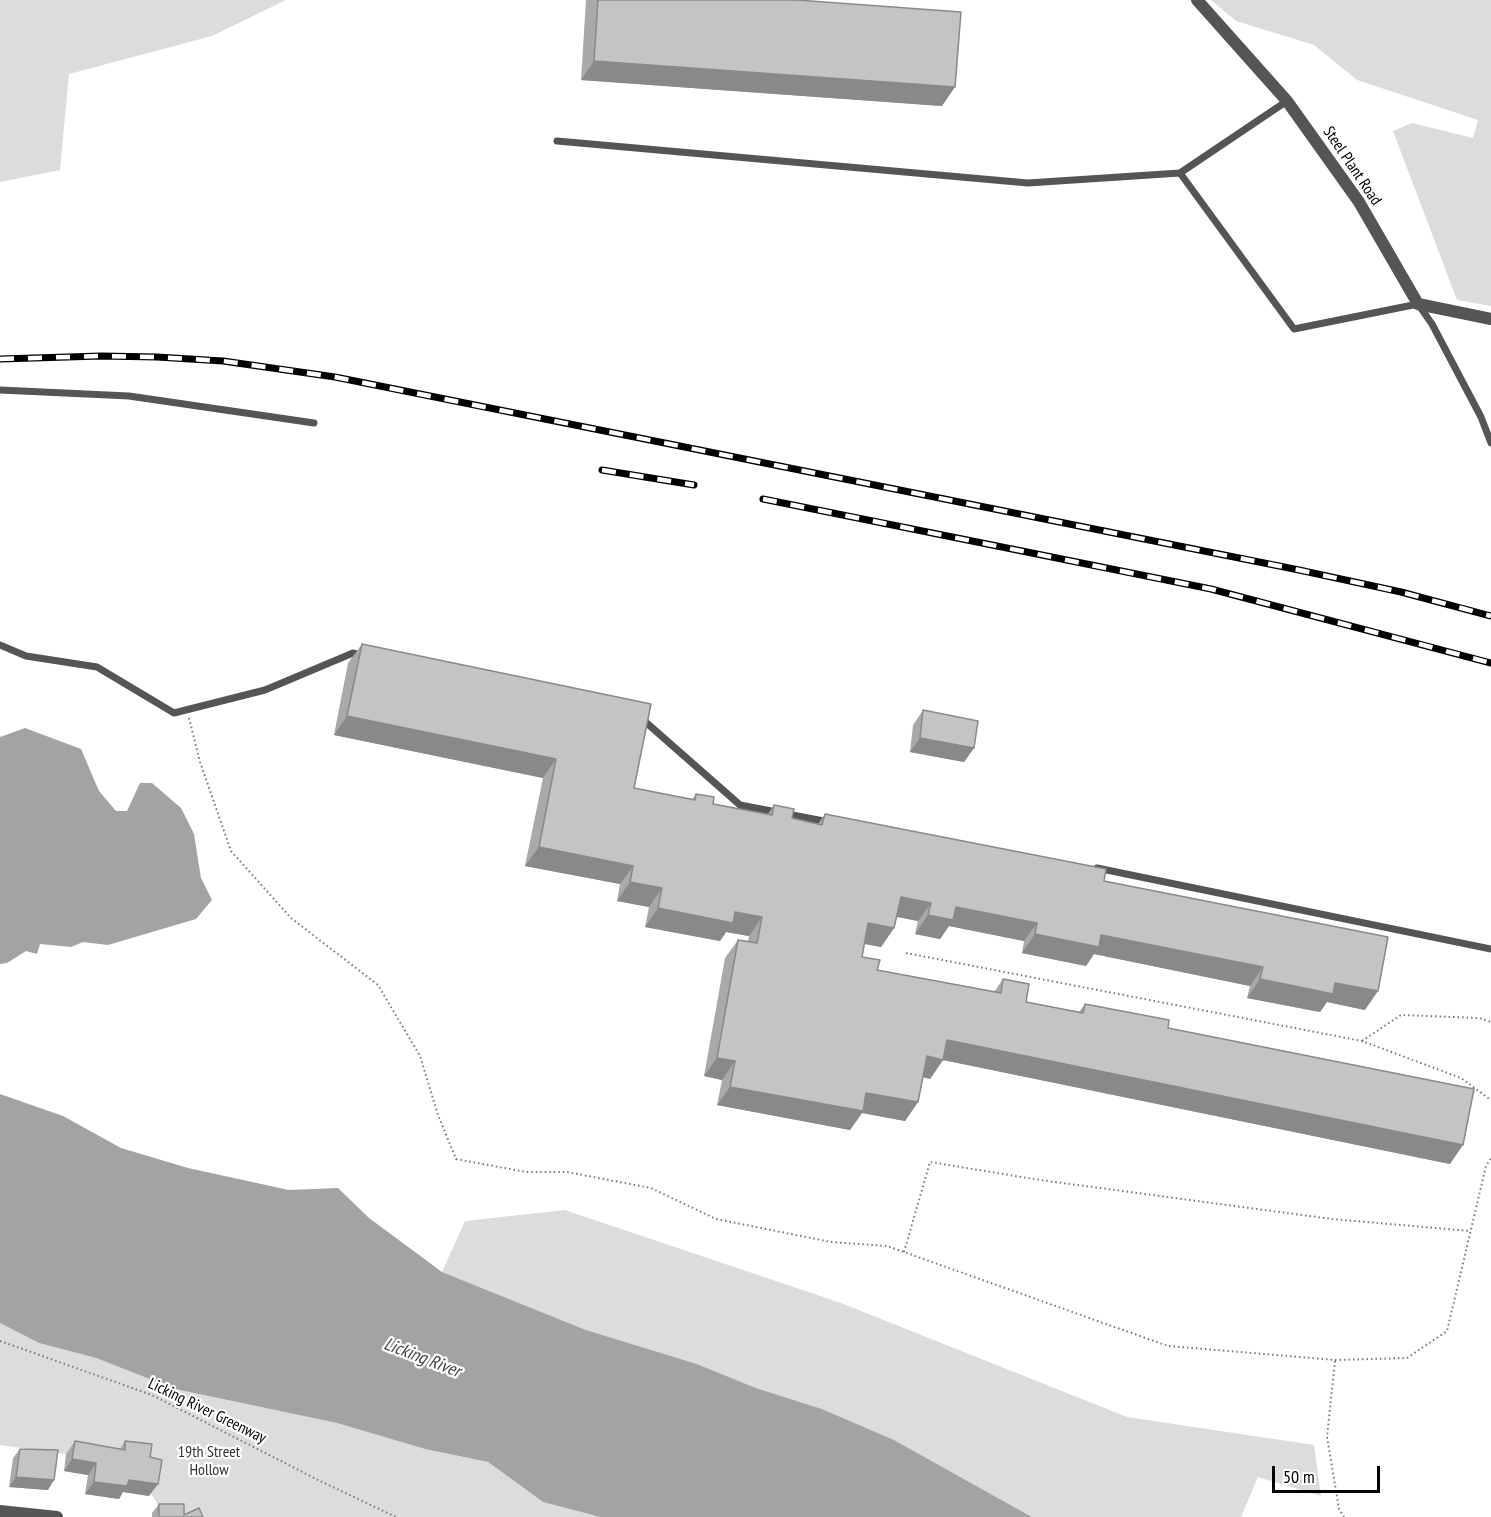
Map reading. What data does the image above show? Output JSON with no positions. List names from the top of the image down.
{
  "streets": {
    "street": ["Steel Plant Road"],
    "path": ["Licking River Greenway"]
  },
  "water": ["Licking River"],
  "parks": ["19th Street Hollow"],
  "scale_bar": "50 m"
}
